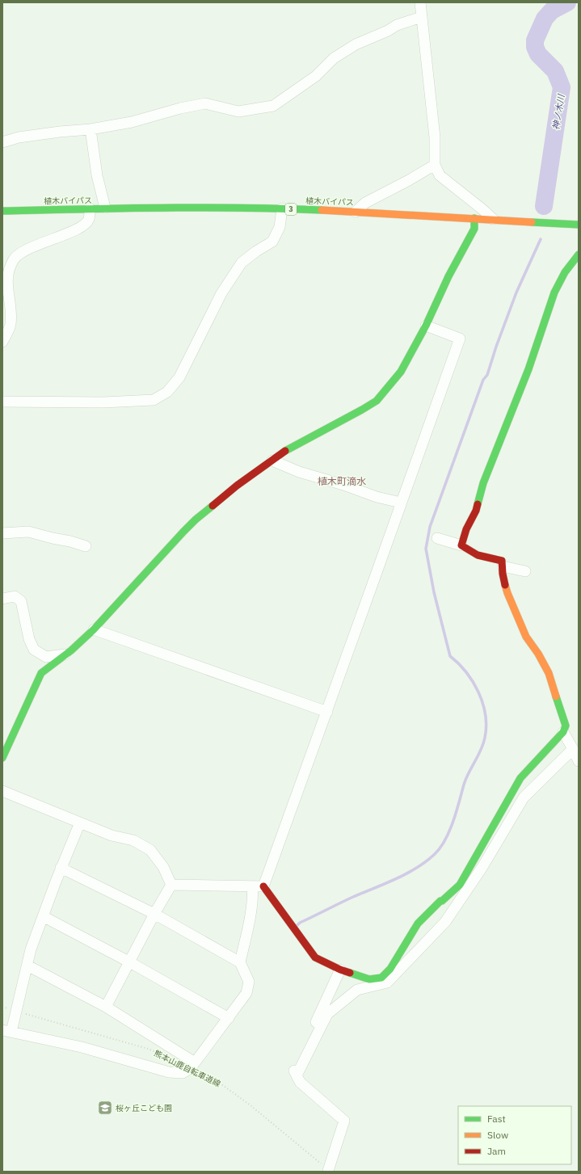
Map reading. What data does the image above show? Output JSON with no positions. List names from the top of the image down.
{
  "streets": {
    "main road": ["植木バイパス", "3"],
    "path": ["熊本山鹿自転車道線"]
  },
  "districts": ["植木町滴水"],
  "water": ["神ノ木川"],
  "places": {
    "school or university": ["桜ヶ丘こども園"]
  },
  "legend": ["Fast", "Slow", "Jam"]
}
